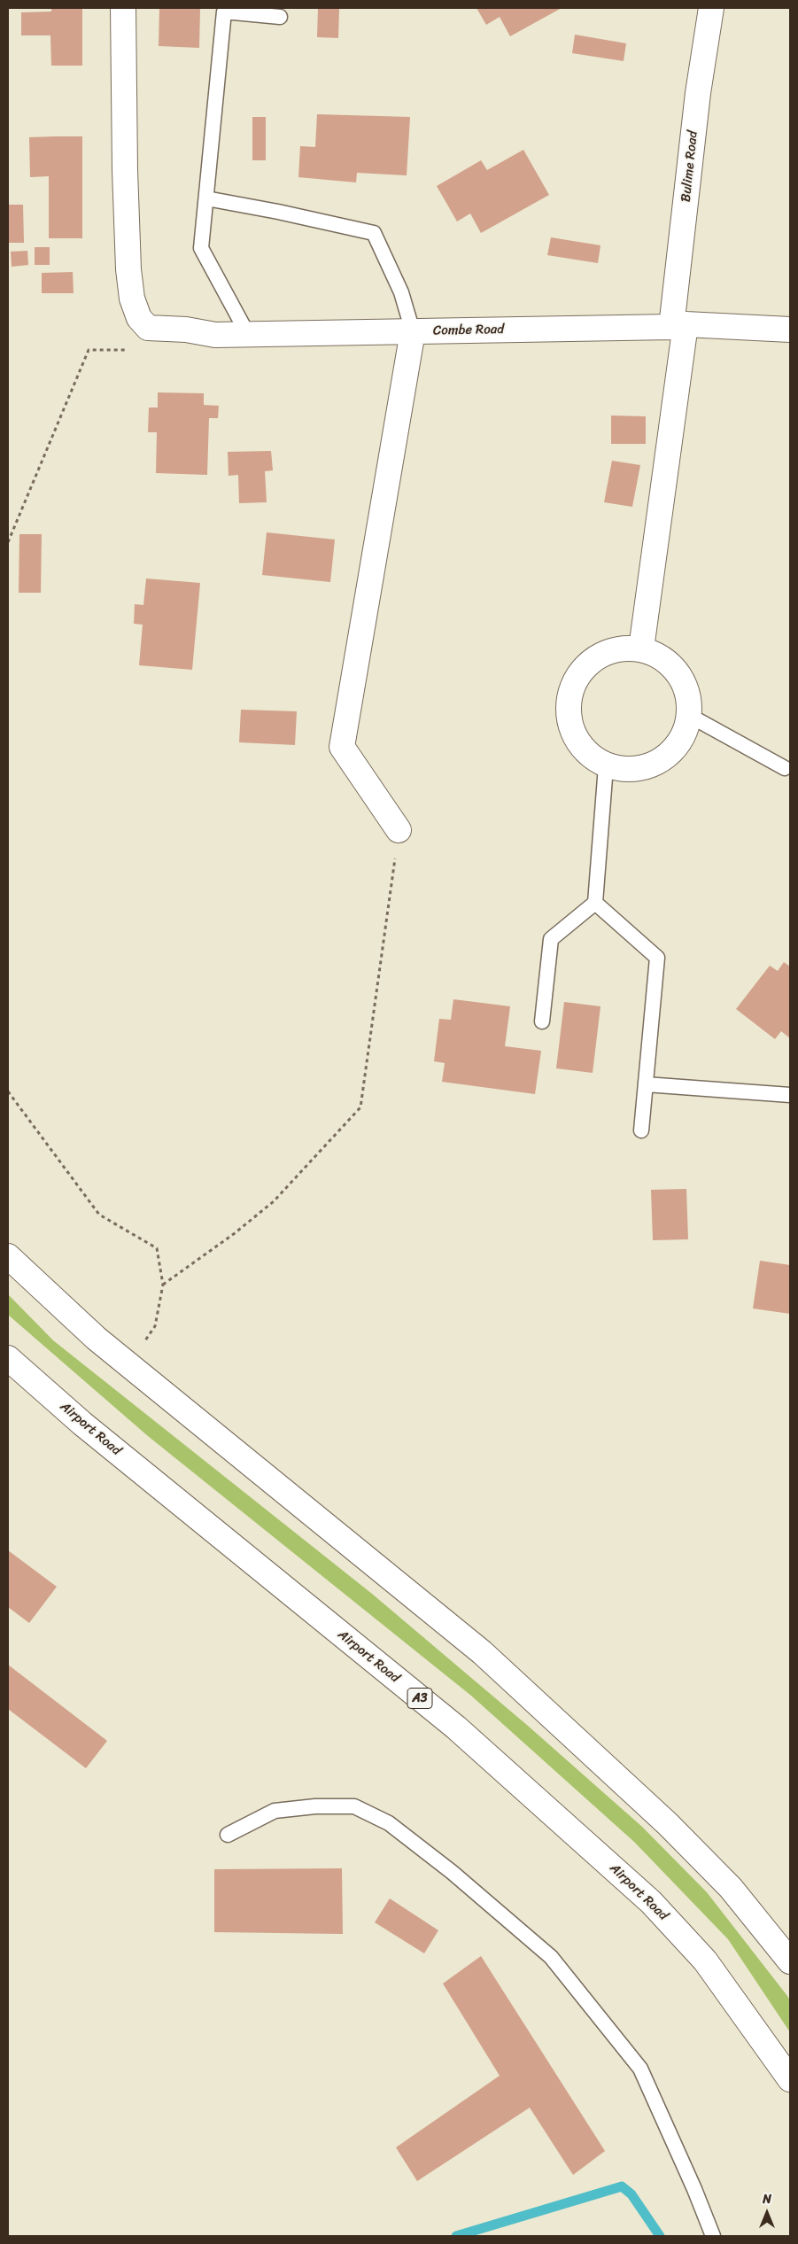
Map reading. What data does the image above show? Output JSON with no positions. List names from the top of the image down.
{
  "streets": {
    "main road": [
      "Bulime Road",
      "Combe Road",
      "Airport Road",
      "A3"
    ]
  },
  "crossings": [
    ["Bulime Road", "Combe Road"]
  ],
  "north": "top"
}
